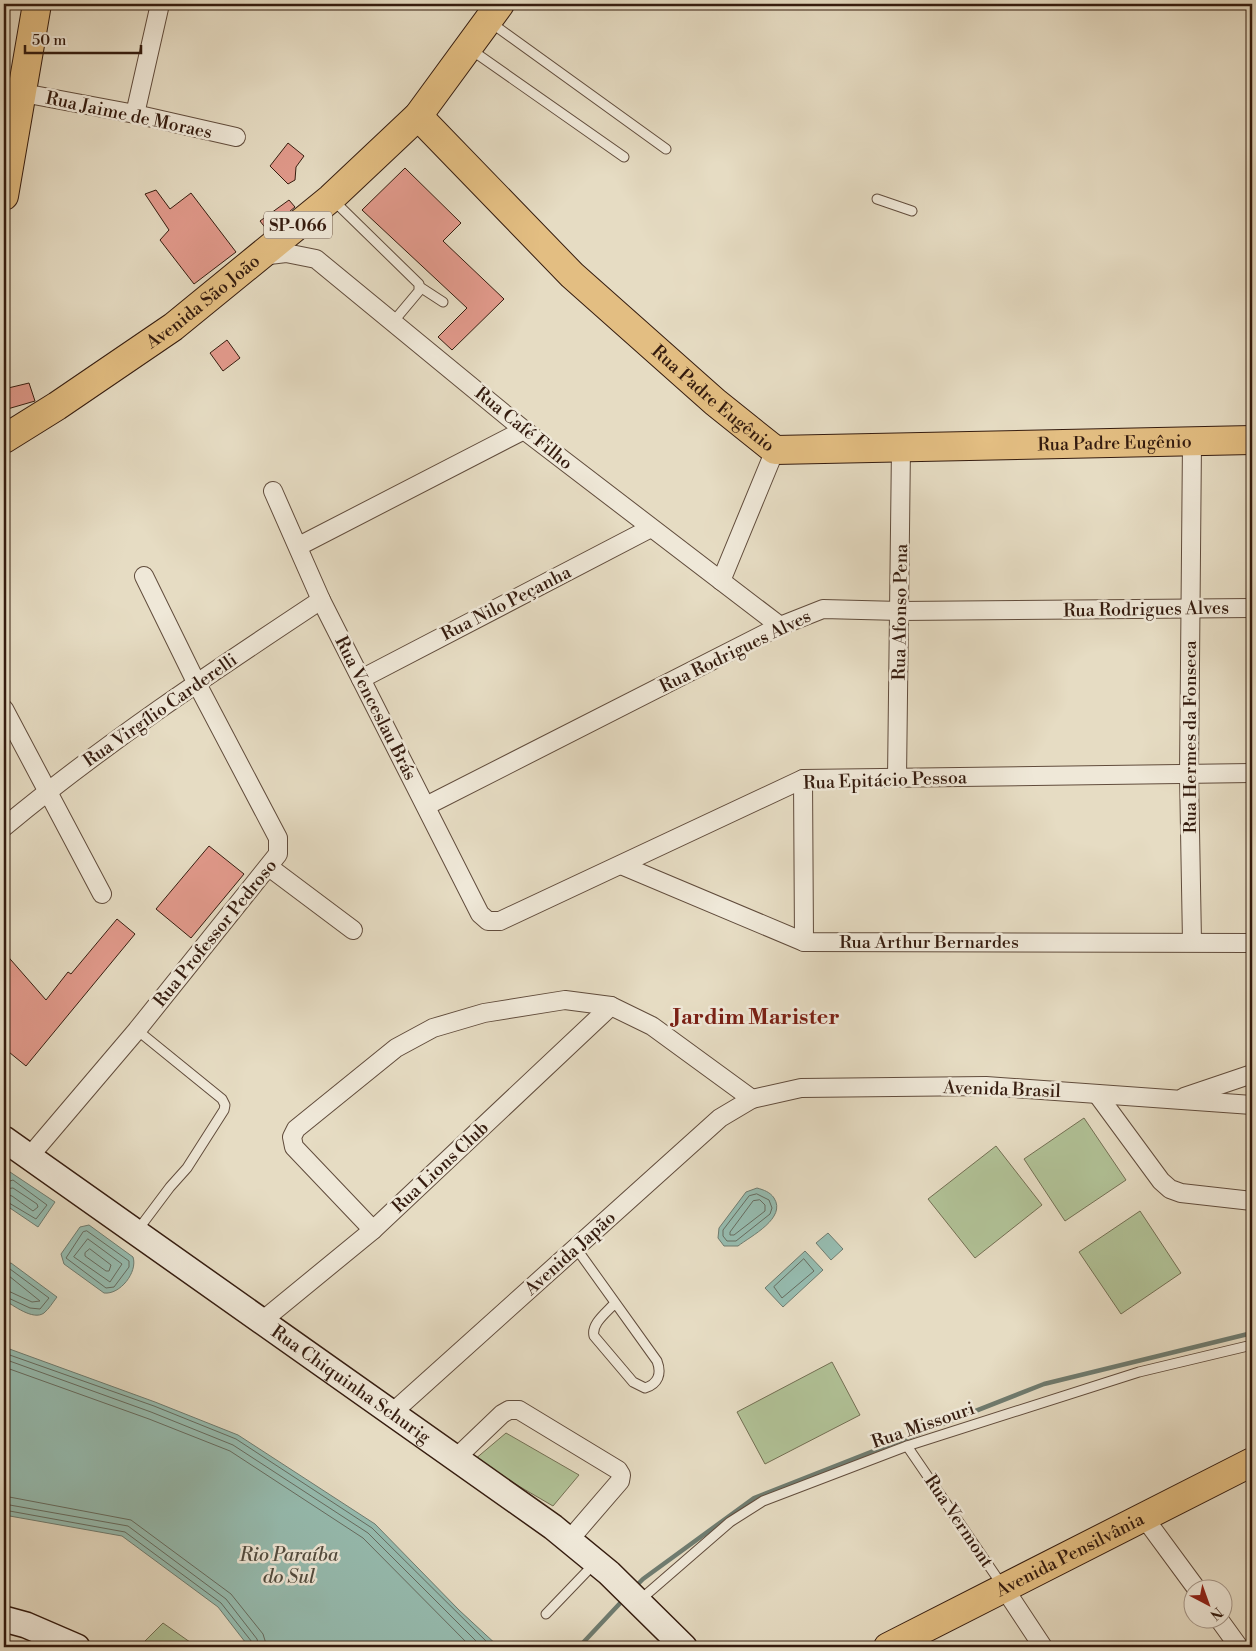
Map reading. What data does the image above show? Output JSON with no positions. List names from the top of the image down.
{
  "streets": {
    "main road": [
      "SP-066",
      "Avenida São João",
      "Rua Padre Eugênio",
      "Avenida Pensilvânia"
    ],
    "street": [
      "Rua Jaime de Moraes",
      "Rua Café Filho",
      "Rua Nilo Peçanha",
      "Rua Rodrigues Alves",
      "Rua Afonso Pena",
      "Rua Venceslau Brás",
      "Rua Virgílio Carderelli",
      "Rua Hermes da Fonseca",
      "Rua Epitácio Pessoa",
      "Rua Professor Pedroso",
      "Rua Arthur Bernardes",
      "Avenida Brasil",
      "Rua Lions Club",
      "Avenida Japão",
      "Rua Chiquinha Schurig",
      "Rua Vermont"
    ],
    "lane": ["Rua Missouri"]
  },
  "crossings": [
    ["Avenida São João", "Rua Padre Eugênio"],
    ["Avenida São João", "Rua Café Filho"],
    ["Rua Padre Eugênio", "Rua Afonso Pena"],
    ["Rua Padre Eugênio", "Rua Hermes da Fonseca"],
    ["Rua Café Filho", "Rua Nilo Peçanha"],
    ["Rua Café Filho", "Rua Rodrigues Alves"],
    ["Rua Nilo Peçanha", "Rua Venceslau Brás"],
    ["Rua Rodrigues Alves", "Rua Afonso Pena"],
    ["Rua Rodrigues Alves", "Rua Venceslau Brás"],
    ["Rua Rodrigues Alves", "Rua Hermes da Fonseca"],
    ["Rua Afonso Pena", "Rua Epitácio Pessoa"],
    ["Rua Venceslau Brás", "Rua Virgílio Carderelli"],
    ["Rua Venceslau Brás", "Rua Epitácio Pessoa"],
    ["Rua Virgílio Carderelli", "Rua Professor Pedroso"],
    ["Rua Hermes da Fonseca", "Rua Epitácio Pessoa"],
    ["Rua Hermes da Fonseca", "Rua Arthur Bernardes"],
    ["Rua Epitácio Pessoa", "Rua Arthur Bernardes"],
    ["Rua Professor Pedroso", "Rua Chiquinha Schurig"],
    ["Avenida Brasil", "Avenida Japão"],
    ["Rua Lions Club", "Rua Chiquinha Schurig"],
    ["Avenida Japão", "Rua Chiquinha Schurig"],
    ["Rua Chiquinha Schurig", "Rua Missouri"],
    ["Rua Missouri", "Rua Vermont"],
    ["Rua Vermont", "Avenida Pensilvânia"]
  ],
  "districts": ["Jardim Marister"],
  "water": ["Rio Paraíba do Sul"],
  "scale_bar": "50 m",
  "north": "bottom right"
}
